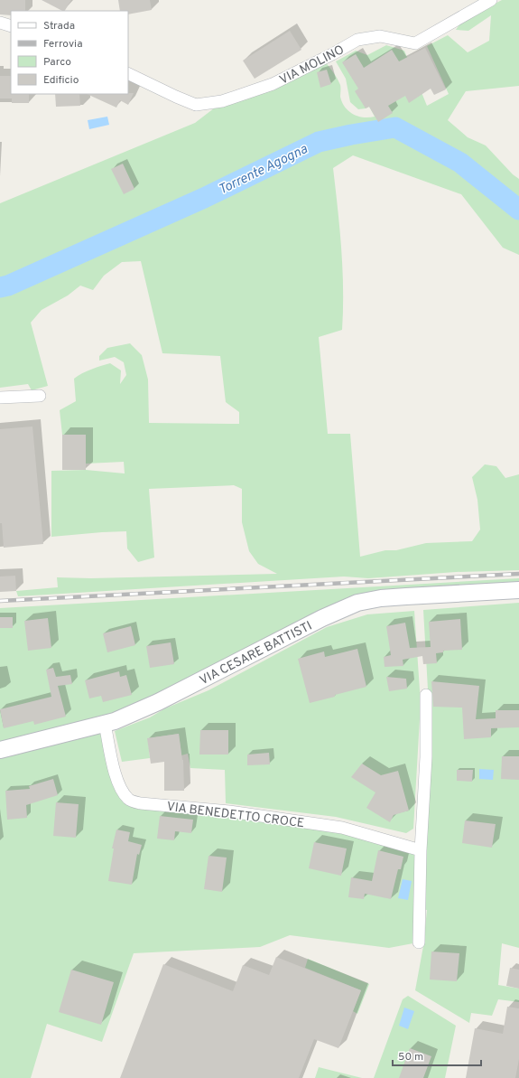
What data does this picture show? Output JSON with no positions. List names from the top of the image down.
{
  "streets": {
    "street": ["VIA MOLINO", "VIA CESARE BATTISTI", "VIA BENEDETTO CROCE"]
  },
  "crossings": [
    ["VIA CESARE BATTISTI", "VIA BENEDETTO CROCE"]
  ],
  "water": ["Torrente Agogna"],
  "legend": [
    "Strada",
    "Ferrovia",
    "Parco",
    "Edificio"
  ],
  "scale_bar": "50 m"
}
